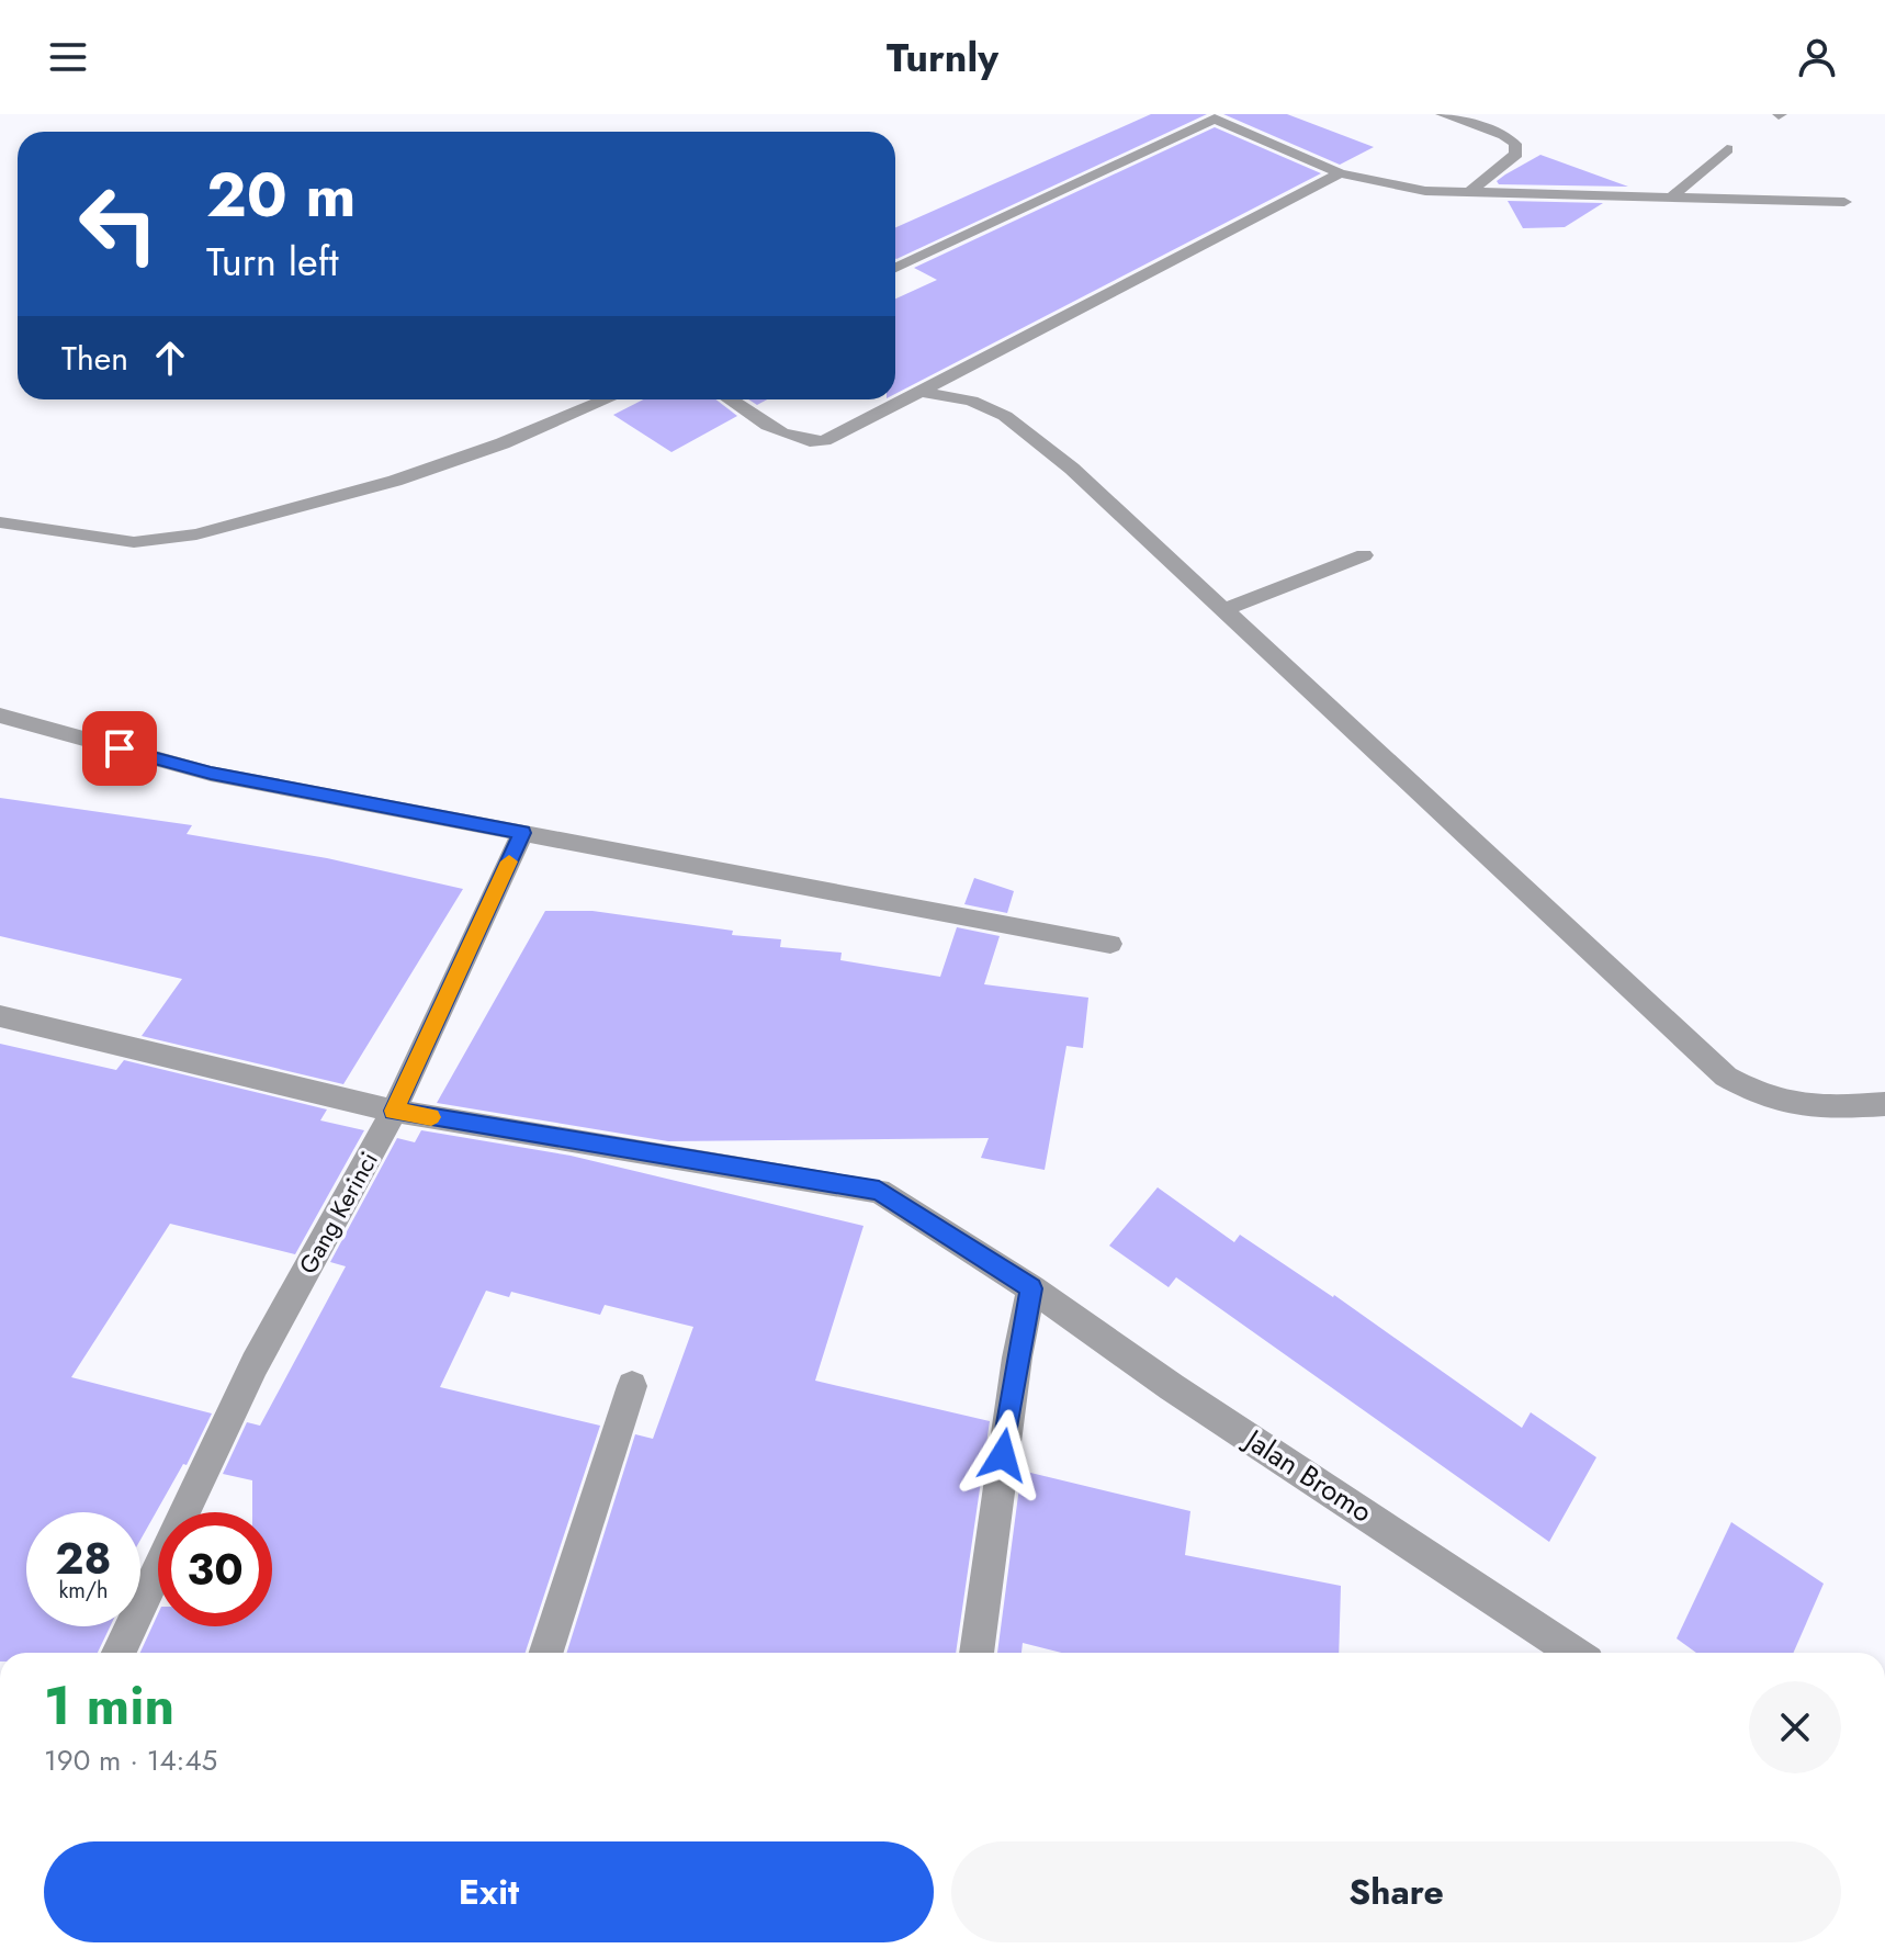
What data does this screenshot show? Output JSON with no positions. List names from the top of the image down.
{
  "streets": {
    "street": ["Gang Kerinci", "Jalan Bromo"]
  },
  "crossings": [
    ["Gang Kerinci", "Jalan Bromo"]
  ],
  "page": {
    "header": "Turnly",
    "turn": ["20 m", "Turn left"],
    "then": "Then",
    "speed": "28 km/h",
    "limit": "30",
    "heading": ["1 min", "190 m · 14:45"],
    "buttons": ["Exit", "Share"]
  }
}
